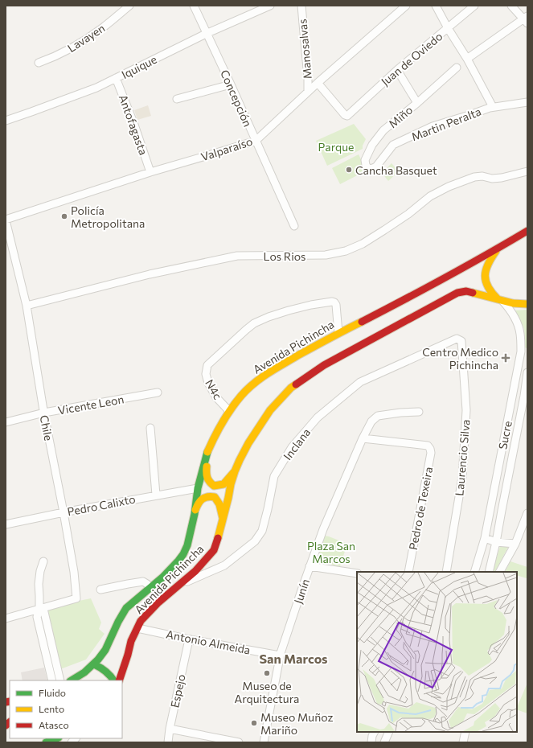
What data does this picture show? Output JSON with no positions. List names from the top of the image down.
{
  "streets": {
    "main road": ["Avenida Pichincha"],
    "street": [
      "Lavayen",
      "Manosalvas",
      "Juan de Oviedo",
      "Iquique",
      "Concepción",
      "Miño",
      "Martin Peralta",
      "Antofagasta",
      "Valparaíso",
      "Los Rios",
      "N4c",
      "Vicente Leon",
      "Chile",
      "Sucre",
      "Inclana",
      "Laurencio Silva",
      "Pedro Calixto",
      "Pedro de Texeira",
      "Junín",
      "Antonio Almeida",
      "Espejo"
    ]
  },
  "crossings": [
    ["Manosalvas", "Juan de Oviedo"],
    ["Manosalvas", "Valparaíso"],
    ["Iquique", "Concepción"],
    ["Iquique", "Antofagasta"],
    ["Concepción", "Valparaíso"],
    ["Miño", "Martin Peralta"],
    ["Antofagasta", "Valparaíso"],
    ["Valparaíso", "Chile"],
    ["Los Rios", "Chile"],
    ["Avenida Pichincha", "N4c"],
    ["Avenida Pichincha", "Sucre"],
    ["Avenida Pichincha", "Inclana"],
    ["Avenida Pichincha", "Pedro Calixto"],
    ["Avenida Pichincha", "Antonio Almeida"],
    ["Vicente Leon", "Chile"],
    ["Chile", "Pedro Calixto"],
    ["Inclana", "Laurencio Silva"],
    ["Pedro de Texeira", "Junín"],
    ["Junín", "Antonio Almeida"],
    ["Antonio Almeida", "Espejo"]
  ],
  "districts": ["San Marcos"],
  "parks": ["Parque", "Plaza San Marcos"],
  "places": {
    "other": [
      "Cancha Basquet",
      "Policía Metropolitana",
      "Museo de Arquitectura",
      "Museo Muñoz Mariño"
    ],
    "health": ["Centro Medico Pichincha"]
  },
  "legend": ["Fluido", "Lento", "Atasco"]
}
